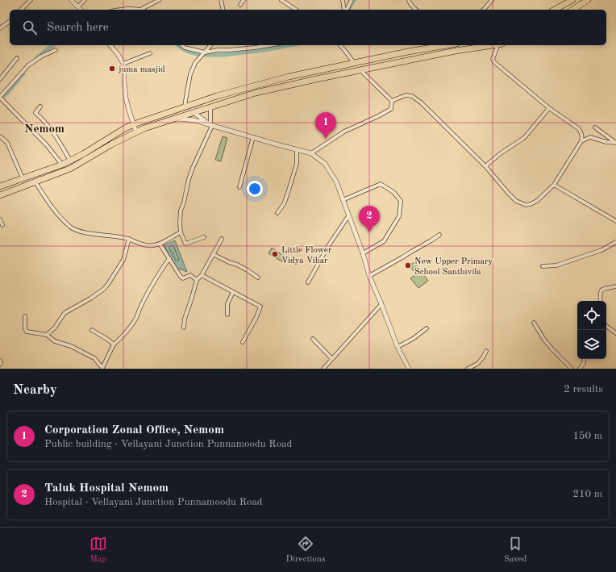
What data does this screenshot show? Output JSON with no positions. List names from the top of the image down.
{
  "districts": ["Nemom"],
  "places": ["juma masjid", "Little Flower Vidya Vihar", "New Upper Primary School Santhivila"],
  "page": {
    "search": "Search here",
    "pins": ["1", "2"],
    "heading": ["Nearby", "2 results"],
    "list": [
      {
        "mark": "1",
        "name": "Corporation Zonal Office, Nemom",
        "note": "Public building · Vellayani Junction Punnamoodu Road",
        "value": "150 m"
      },
      {
        "mark": "2",
        "name": "Taluk Hospital Nemom",
        "note": "Hospital · Vellayani Junction Punnamoodu Road",
        "value": "210 m"
      }
    ],
    "nav": ["Map", "Directions", "Saved"]
  }
}
